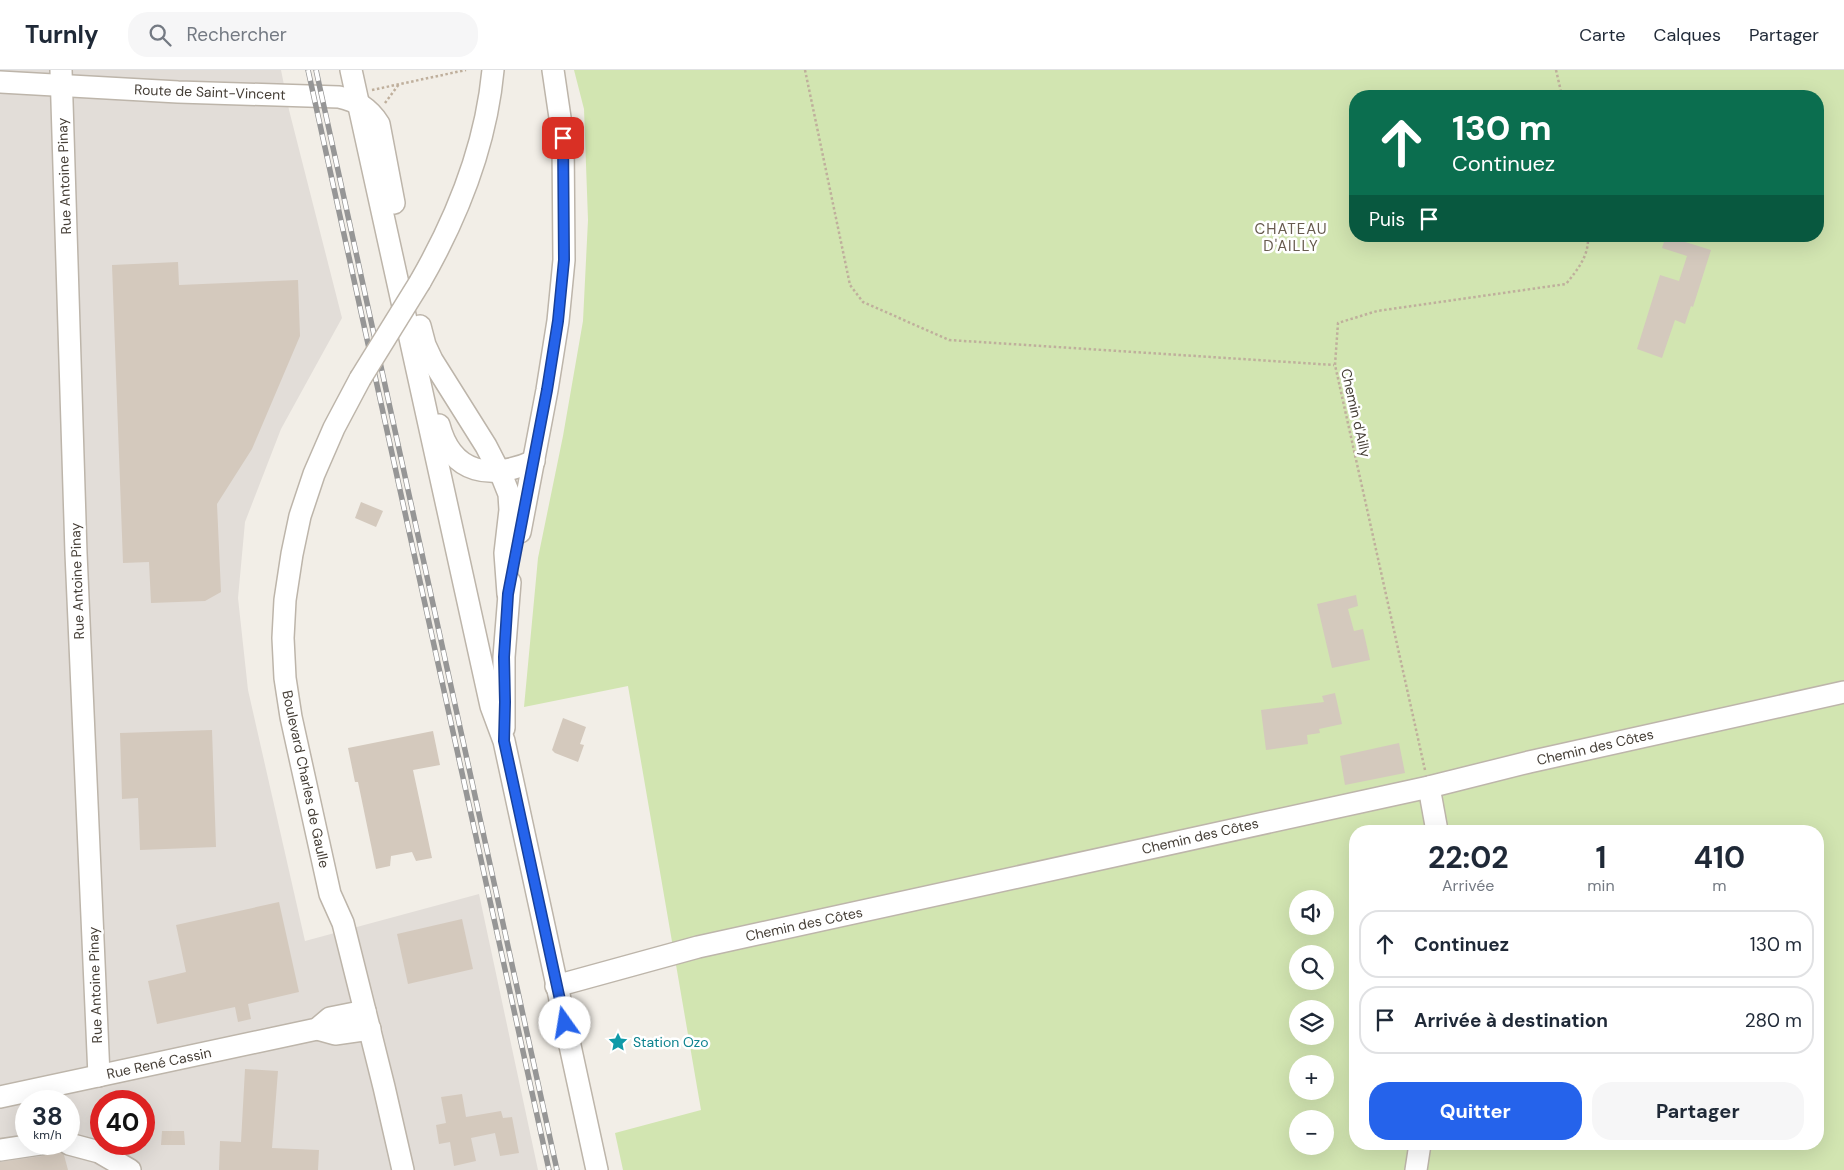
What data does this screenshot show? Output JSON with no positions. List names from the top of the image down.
{
  "streets": {
    "street": [
      "Route de Saint-Vincent",
      "Rue Antoine Pinay",
      "Chemin des Côtes",
      "Boulevard Charles de Gaulle",
      "Rue René Cassin"
    ],
    "path": ["Chemin d'Ailly"]
  },
  "crossings": [
    ["Route de Saint-Vincent", "Rue Antoine Pinay"],
    ["Rue Antoine Pinay", "Rue René Cassin"],
    ["Chemin d'Ailly", "Chemin des Côtes"],
    ["Boulevard Charles de Gaulle", "Rue René Cassin"]
  ],
  "districts": ["CHATEAU D'AILLY"],
  "places": {
    "place": ["Station Ozo"]
  },
  "page": {
    "header": "Turnly",
    "search": "Rechercher",
    "nav": ["Carte", "Calques", "Partager"],
    "turn": ["130 m", "Continuez"],
    "then": "Puis",
    "eta": [
      "22:02",
      "Arrivée",
      "1",
      "min",
      "410",
      "m"
    ],
    "map_buttons": ["+", "−"],
    "list": [
      {
        "name": "Continuez",
        "value": "130 m"
      },
      {
        "name": "Arrivée à destination",
        "value": "280 m"
      }
    ],
    "buttons": ["Quitter", "Partager"],
    "speed": "38 km/h",
    "limit": "40"
  }
}
